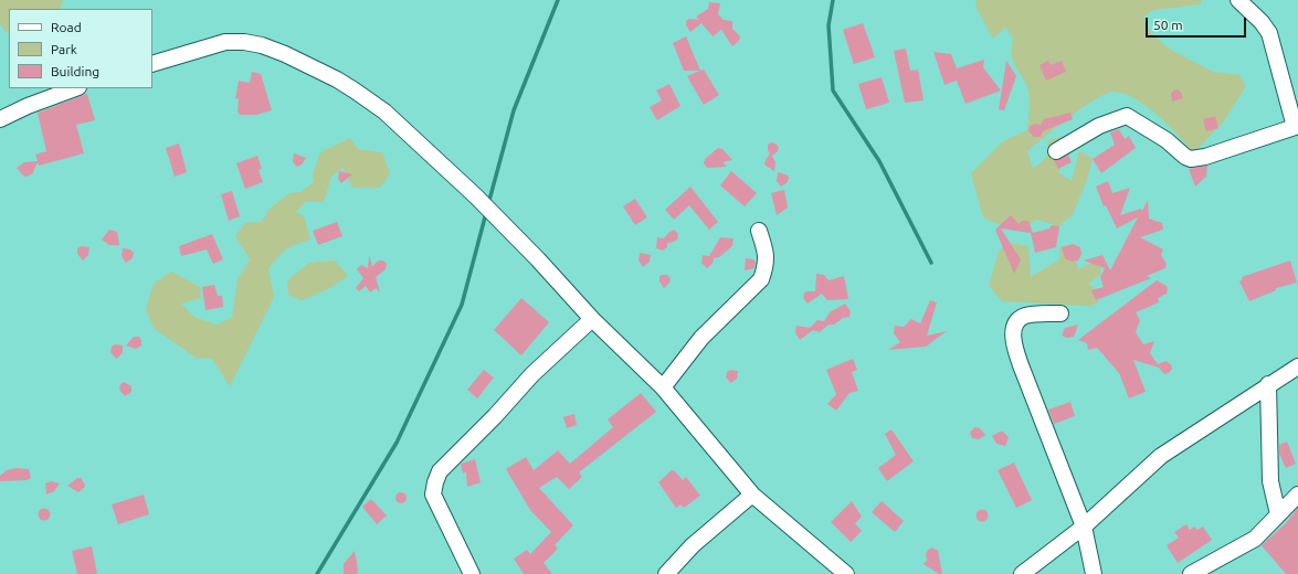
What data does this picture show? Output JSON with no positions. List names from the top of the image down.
{
  "legend": ["Road", "Park", "Building"],
  "scale_bar": "50 m"
}
